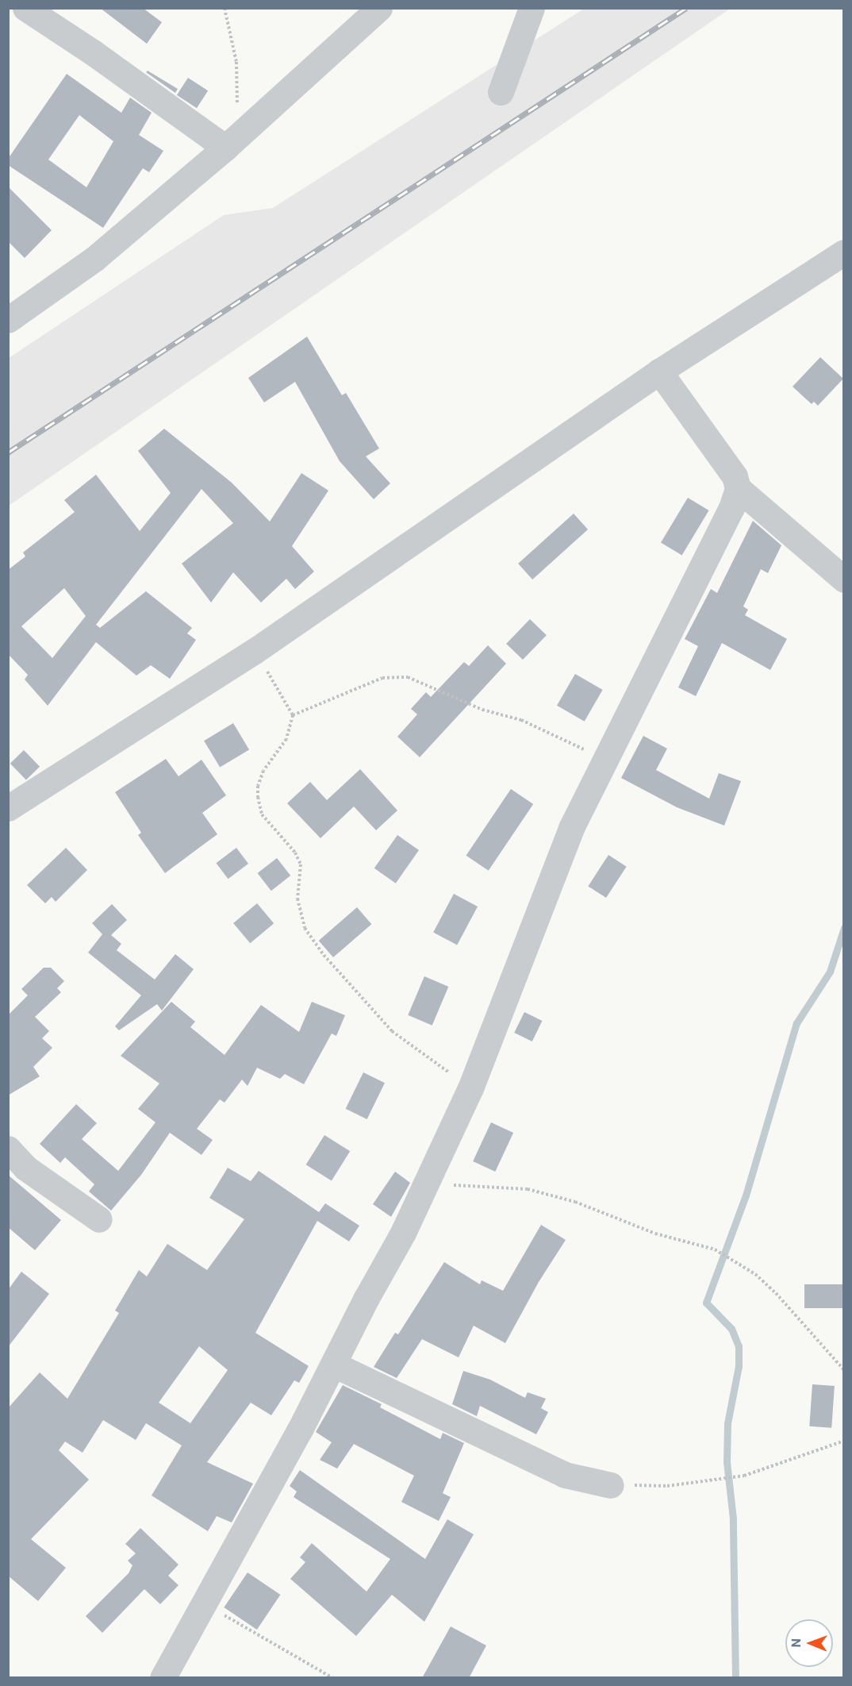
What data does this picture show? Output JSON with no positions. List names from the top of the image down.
{
  "north": "left"
}
